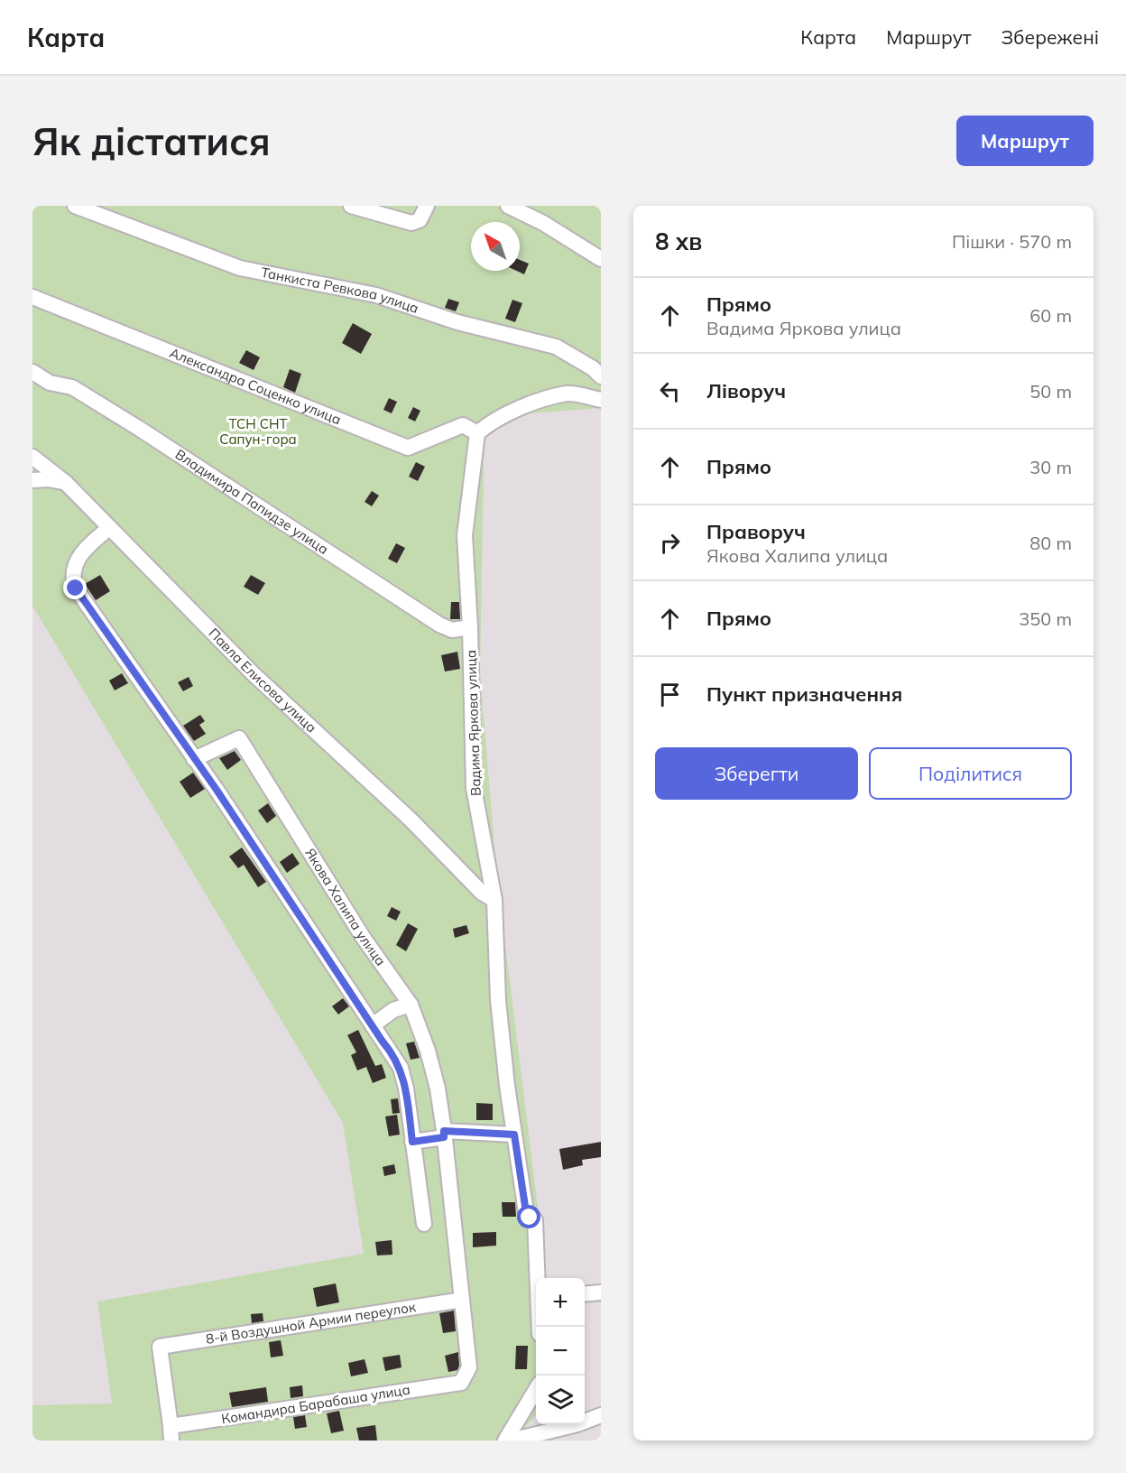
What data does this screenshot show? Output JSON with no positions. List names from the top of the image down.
{
  "streets": {
    "lane": [
      "Танкиста Ревкова улица",
      "Александра Соценко улица",
      "Владимира Папидзе улица",
      "Павла Елисова улица",
      "Вадима Яркова улица",
      "Якова Халипа улица",
      "8-й Воздушной Армии переулок",
      "Командира Барабаша улица"
    ]
  },
  "crossings": [
    ["Александра Соценко улица", "Вадима Яркова улица"],
    ["Владимира Папидзе улица", "Вадима Яркова улица"],
    ["Павла Елисова улица", "Вадима Яркова улица"],
    ["Якова Халипа улица", "8-й Воздушной Армии переулок"],
    ["Якова Халипа улица", "Командира Барабаша улица"],
    ["8-й Воздушной Армии переулок", "Командира Барабаша улица"]
  ],
  "parks": ["ТСН СНТ Сапун-гора"],
  "north": "top left",
  "page": {
    "header": "Карта",
    "nav": ["Карта", "Маршрут", "Збережені"],
    "buttons": [
      "Маршрут",
      ["Зберегти", "Поділитися"]
    ],
    "title": "Як дістатися",
    "heading": ["8 хв", "Пішки · 570 m"],
    "list": [
      ["Прямо", "Вадима Яркова улица", "60 m"],
      ["Ліворуч", "50 m"],
      ["Прямо", "30 m"],
      ["Праворуч", "Якова Халипа улица", "80 m"],
      ["Прямо", "350 m"],
      "Пункт призначення"
    ],
    "map_buttons": ["+", "−"]
  }
}
